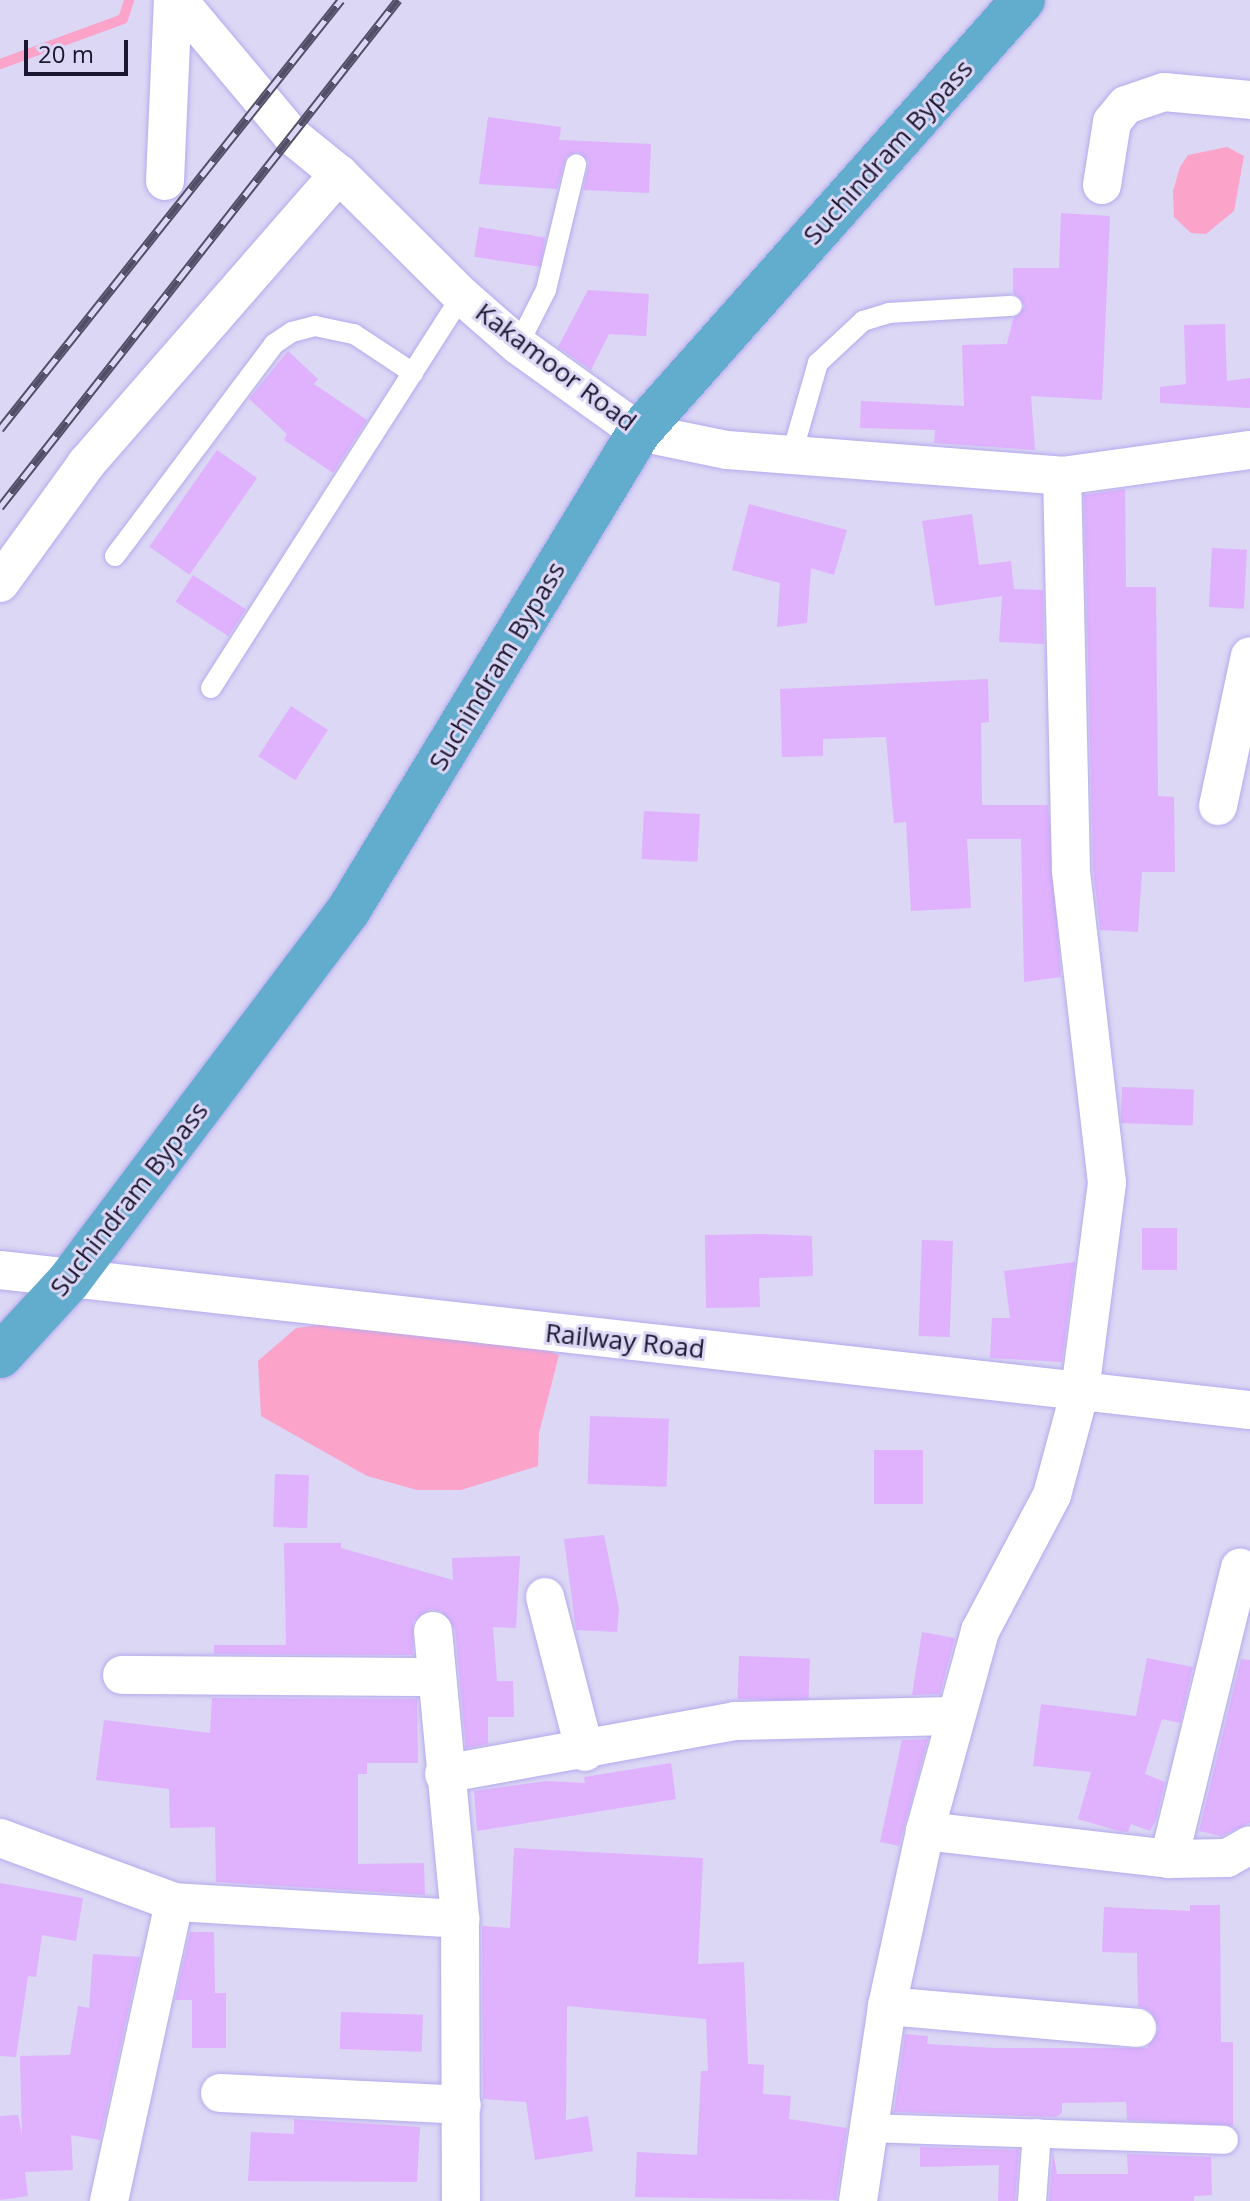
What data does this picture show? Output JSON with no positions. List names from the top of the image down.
{
  "streets": {
    "highway": ["Suchindram Bypass"],
    "street": ["Kakamoor Road", "Railway Road"]
  },
  "crossings": [
    ["Suchindram Bypass", "Kakamoor Road"],
    ["Suchindram Bypass", "Railway Road"]
  ],
  "scale_bar": "20 m"
}
